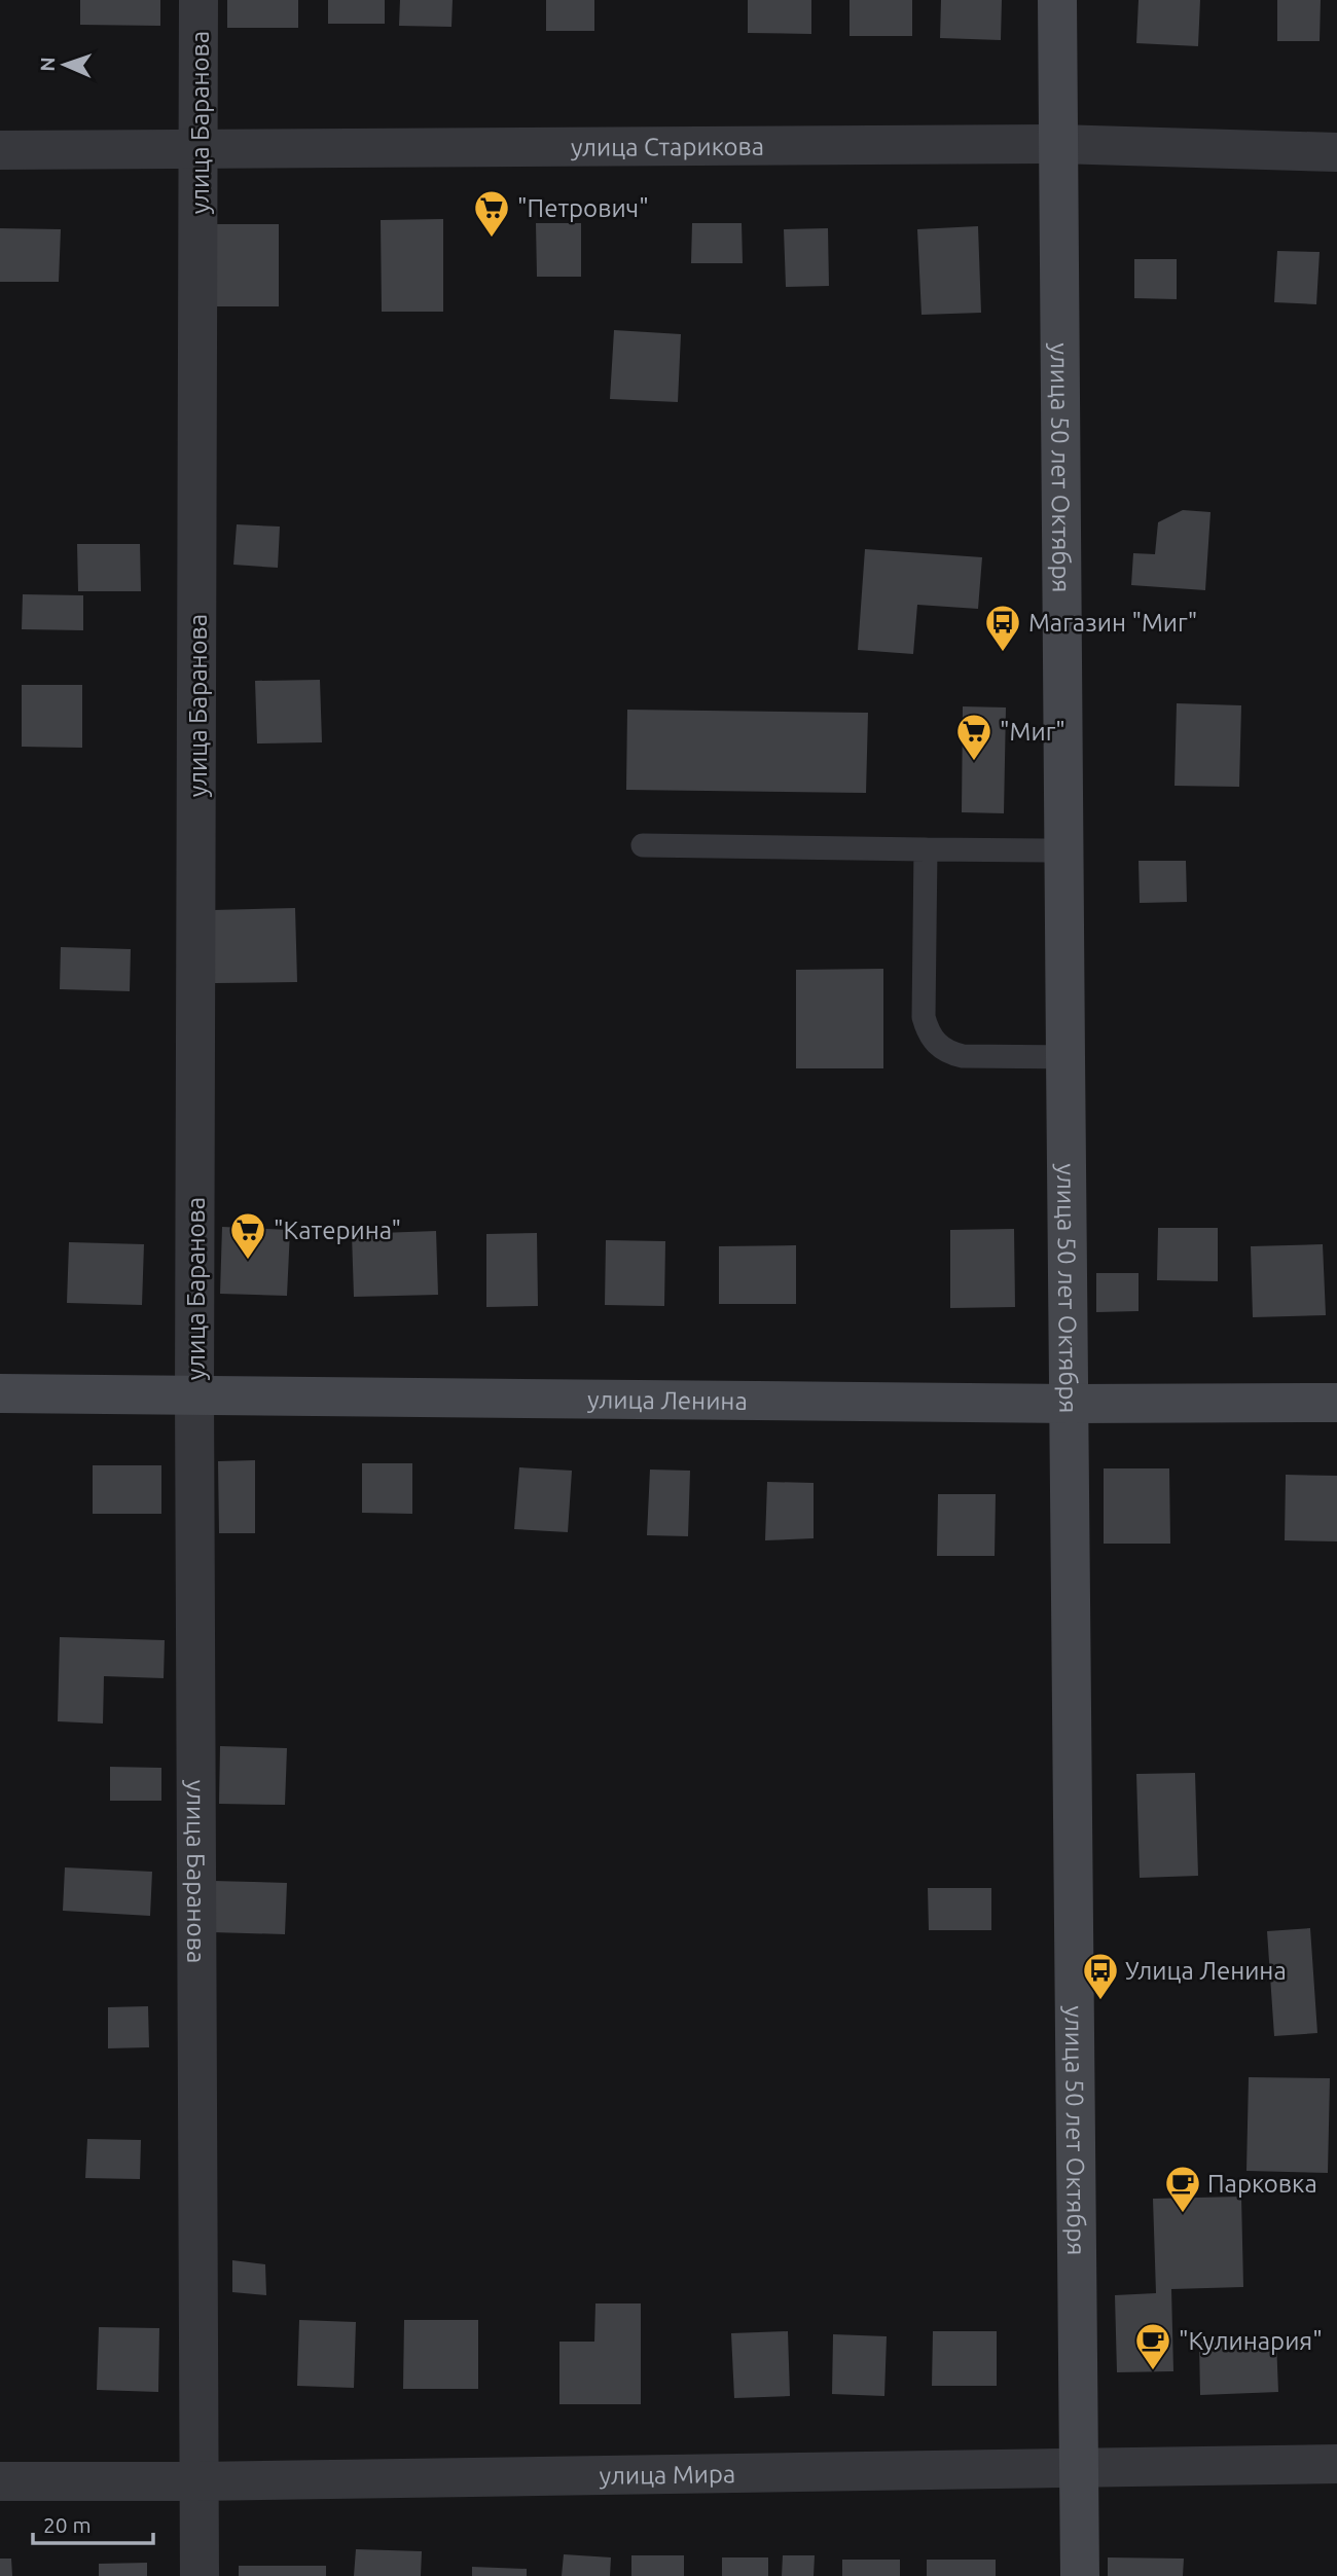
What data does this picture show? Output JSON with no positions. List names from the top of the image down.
{
  "streets": {
    "main road": ["улица 50 лет Октября", "улица Ленина"],
    "street": ["улица Баранова", "улица Старикова", "улица Мира"]
  },
  "crossings": [
    ["улица Баранова", "улица Старикова"],
    ["улица Баранова", "улица Ленина"],
    ["улица Баранова", "улица Мира"],
    ["улица Старикова", "улица 50 лет Октября"],
    ["улица 50 лет Октября", "улица Ленина"],
    ["улица 50 лет Октября", "улица Мира"]
  ],
  "places": {
    "supermarket": ["\"Петрович\"", "\"Миг\"", "\"Катерина\""],
    "bus stop": ["Магазин \"Миг\"", "Улица Ленина"],
    "cafe": ["Парковка", "\"Кулинария\""]
  },
  "scale_bar": "20 m",
  "north": "left"
}
